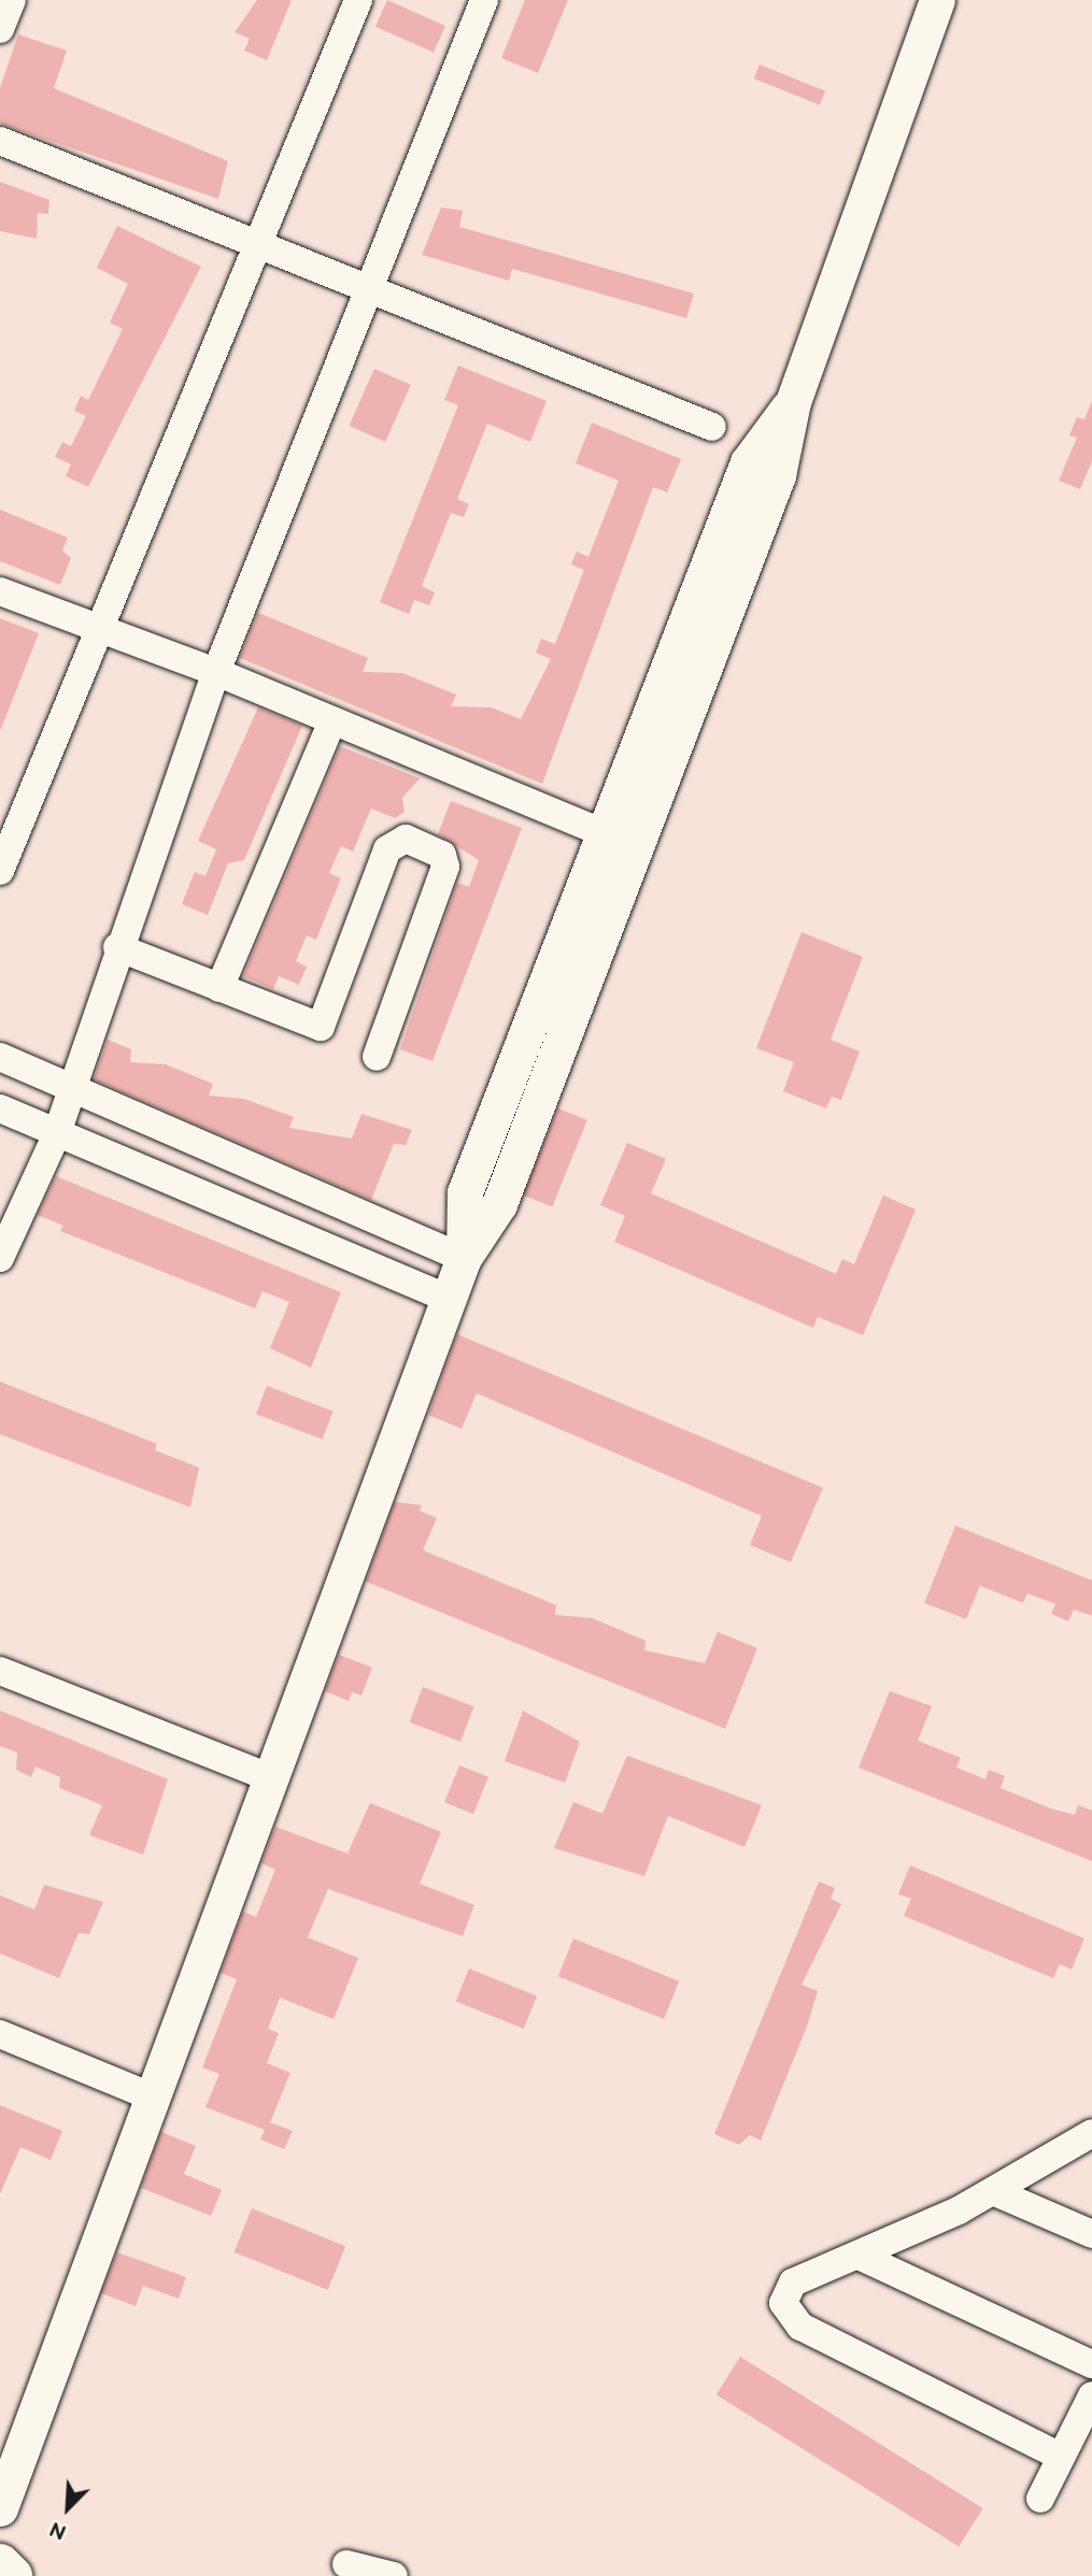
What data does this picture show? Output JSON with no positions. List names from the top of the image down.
{
  "north": "bottom left"
}
